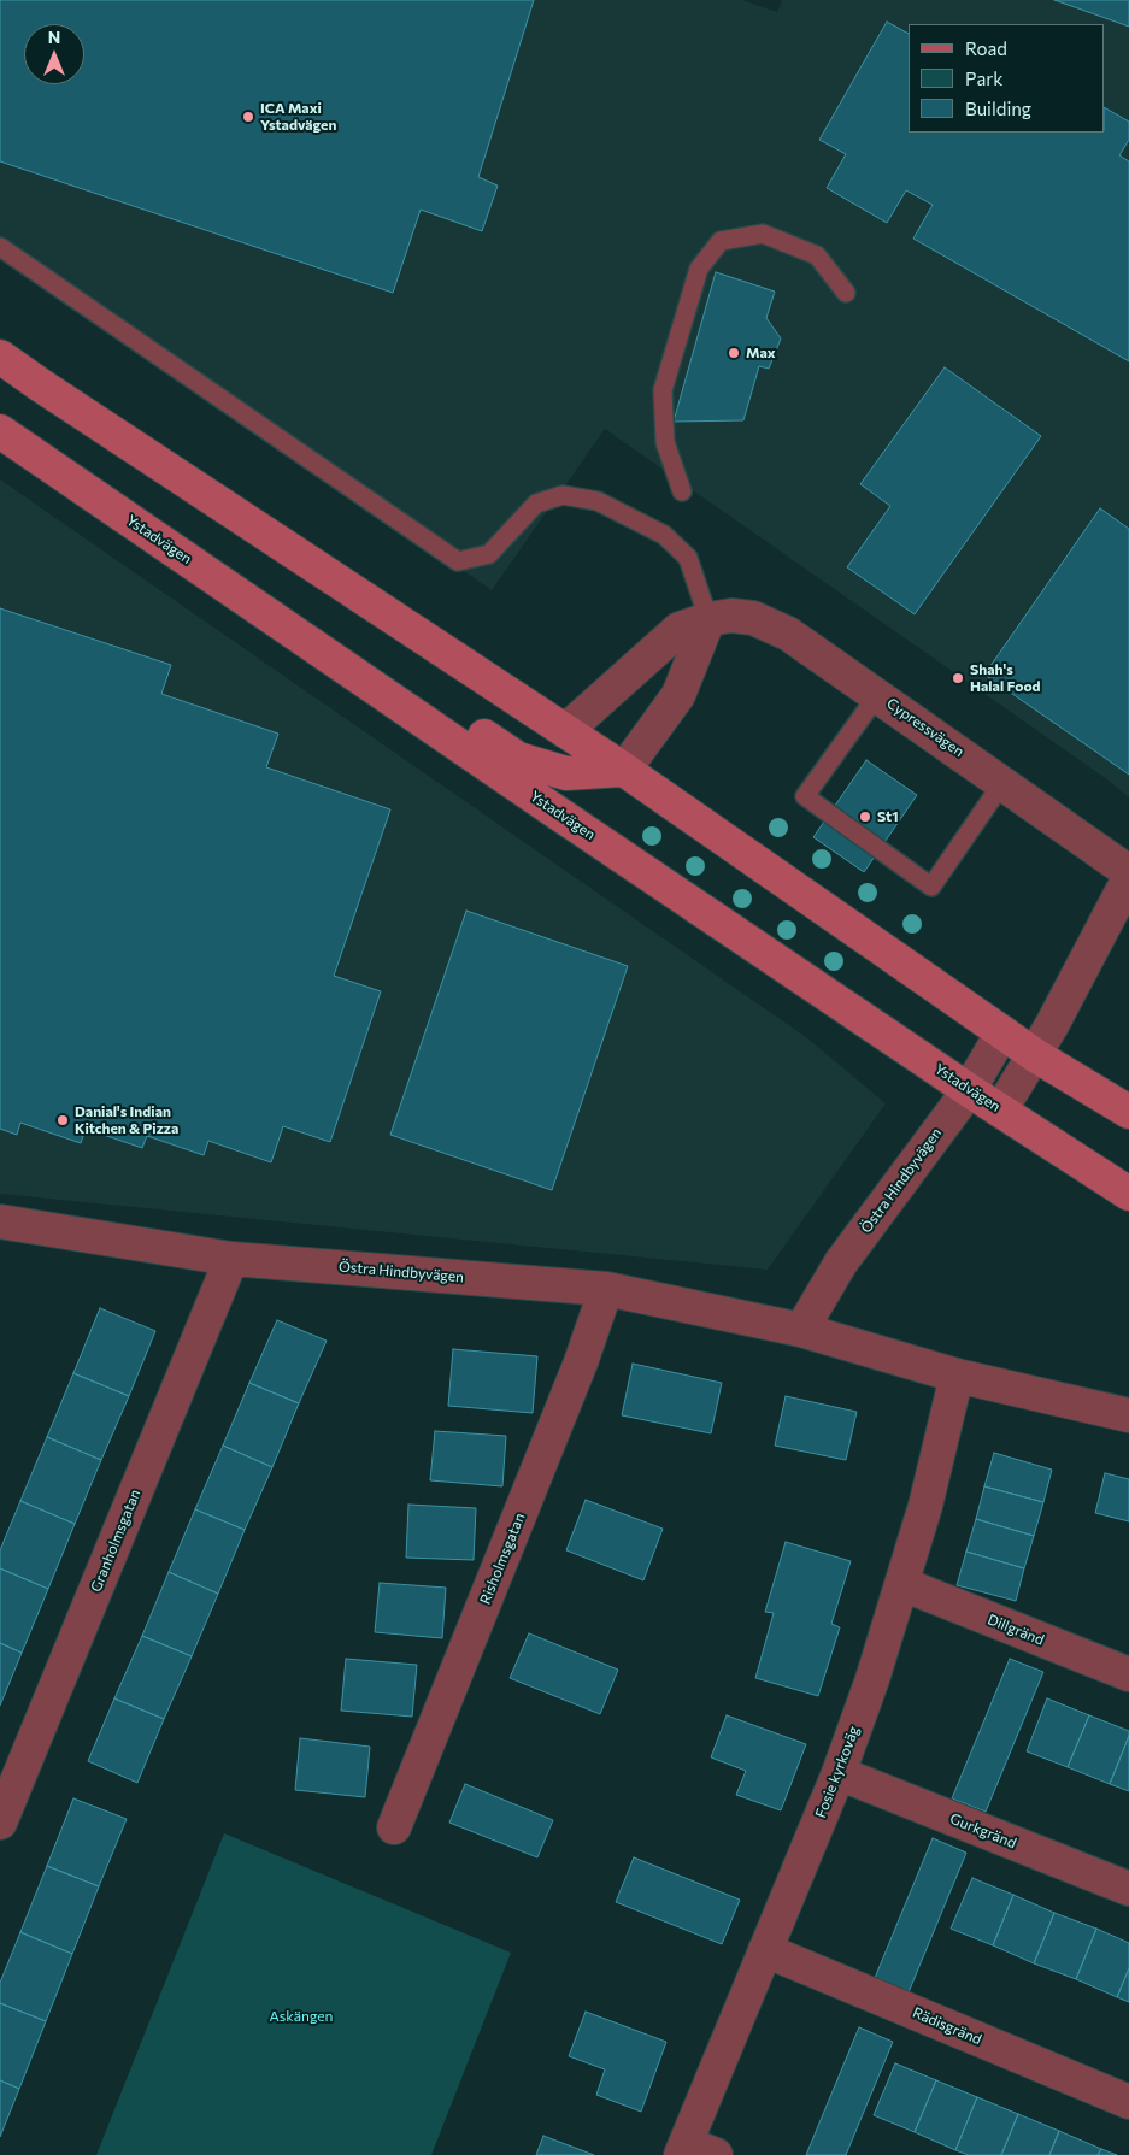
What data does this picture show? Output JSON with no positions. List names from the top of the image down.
{
  "streets": {
    "main road": ["Ystadvägen"],
    "street": [
      "Cypressvägen",
      "Östra Hindbyvägen",
      "Granholmsgatan",
      "Risholmsgatan",
      "Dillgränd",
      "Fosie kyrkoväg",
      "Gurkgränd",
      "Rädisgränd"
    ]
  },
  "crossings": [
    ["Ystadvägen", "Östra Hindbyvägen"],
    ["Östra Hindbyvägen", "Granholmsgatan"],
    ["Östra Hindbyvägen", "Risholmsgatan"],
    ["Östra Hindbyvägen", "Fosie kyrkoväg"],
    ["Dillgränd", "Fosie kyrkoväg"],
    ["Fosie kyrkoväg", "Gurkgränd"],
    ["Fosie kyrkoväg", "Rädisgränd"]
  ],
  "parks": ["Askängen"],
  "places": [
    "ICA Maxi Ystadvägen",
    "Max",
    "Shah's Halal Food",
    "St1",
    "Danial's Indian Kitchen & Pizza"
  ],
  "legend": ["Road", "Park", "Building"],
  "north": "top"
}
